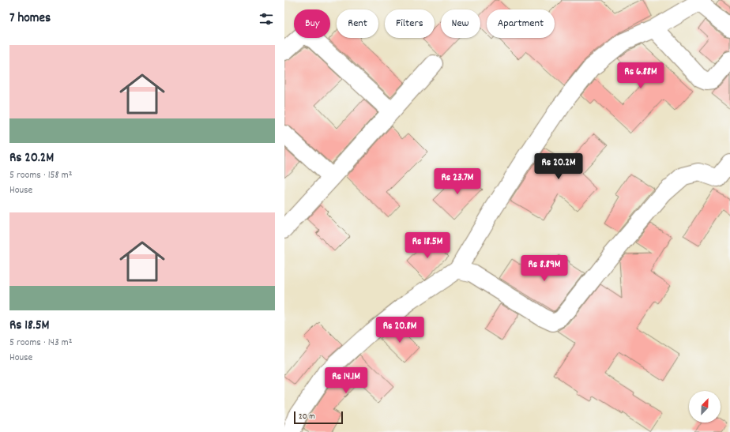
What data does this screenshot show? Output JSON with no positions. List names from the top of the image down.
{
  "scale_bar": "20 m",
  "north": "top right",
  "page": {
    "heading": "7 homes",
    "chip": [
      "Buy",
      "Rent",
      "Filters",
      "New",
      "Apartment"
    ],
    "list": [
      {
        "name": "Rs 20.2M",
        "note": "5 rooms · 158 m² · House"
      },
      {
        "name": "Rs 18.5M",
        "note": "5 rooms · 143 m² · House"
      }
    ],
    "price": [
      "Rs 6.88M",
      "Rs 20.2M",
      "Rs 23.7M",
      "Rs 18.5M",
      "Rs 8.89M",
      "Rs 20.8M",
      "Rs 14.1M"
    ],
    "scale": "20 m"
  }
}
